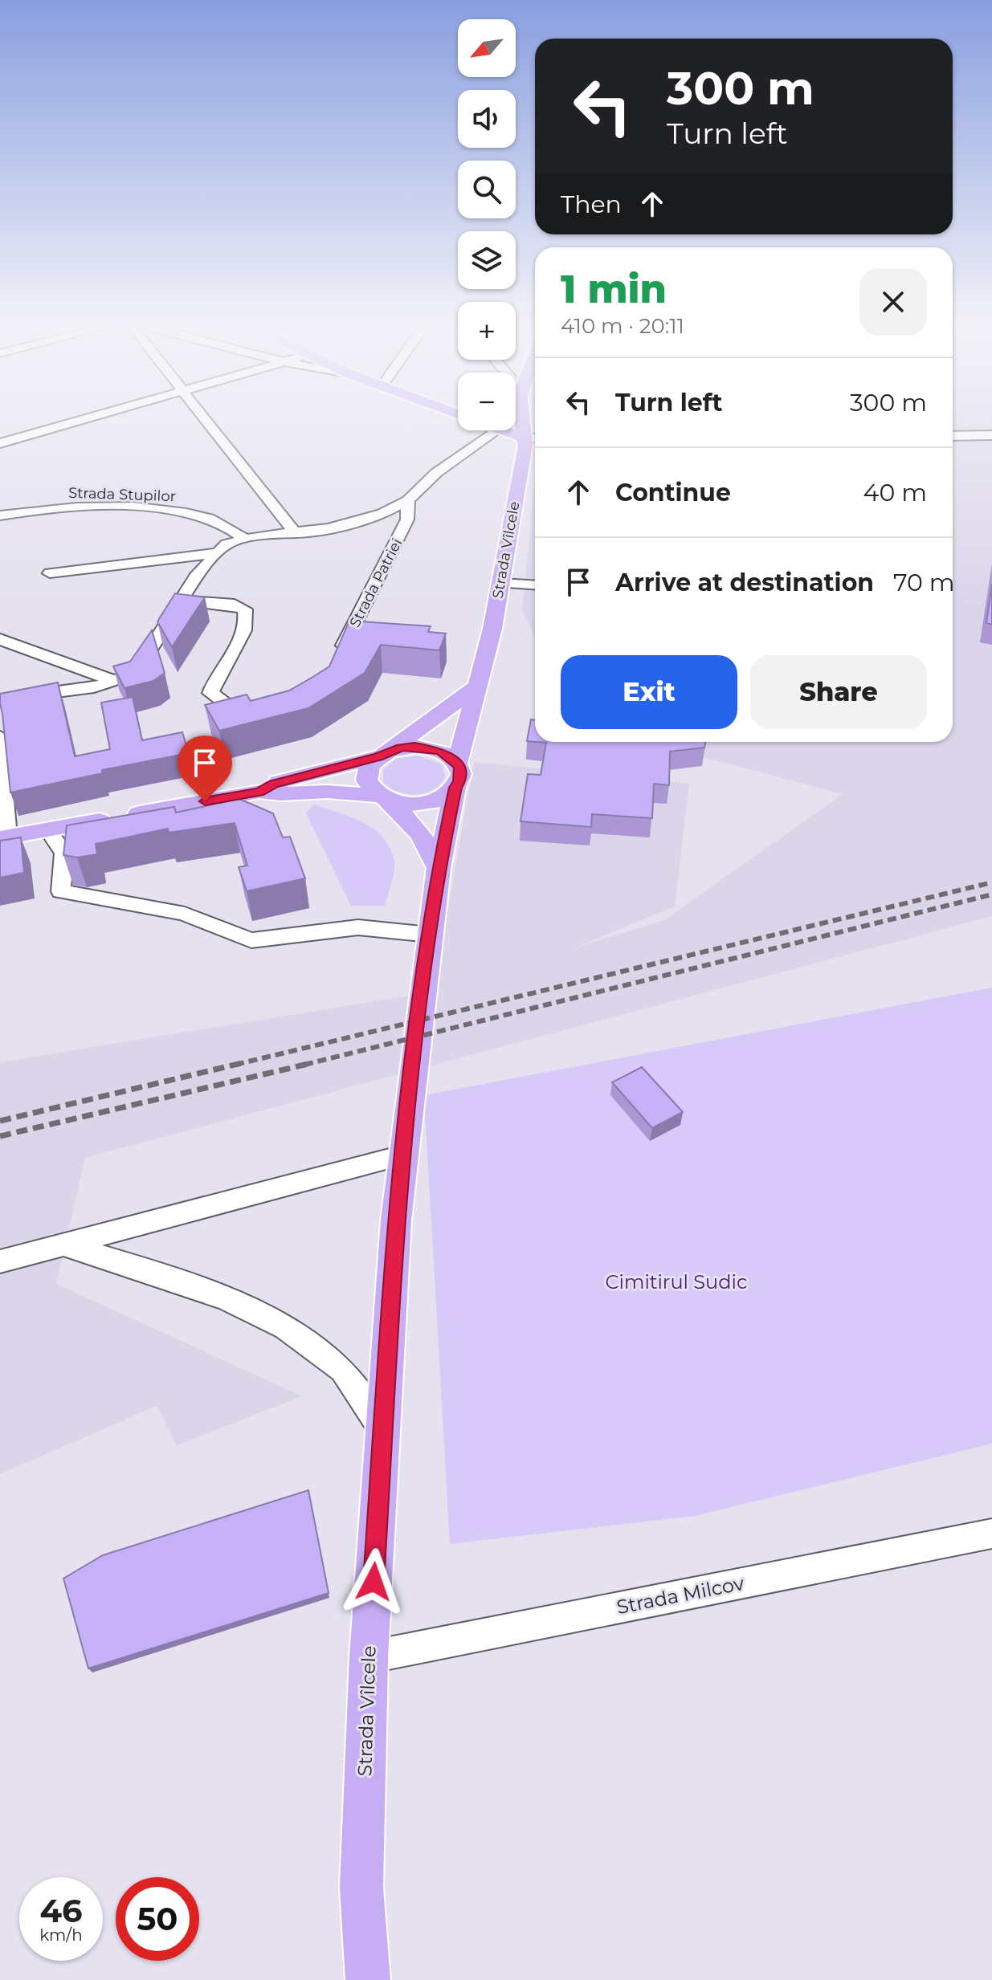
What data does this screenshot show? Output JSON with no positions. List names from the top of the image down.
{
  "streets": {
    "main road": ["Strada Vîlcele"],
    "street": ["Strada Stupilor", "Strada Patriei", "Strada Milcov"]
  },
  "crossings": [
    ["Strada Vîlcele", "Strada Milcov"]
  ],
  "parks": ["Cimitirul Sudic"],
  "north": "bottom left",
  "page": {
    "map_buttons": ["+", "−"],
    "turn": ["300 m", "Turn left"],
    "then": "Then",
    "heading": ["1 min", "410 m · 20:11"],
    "list": [
      {
        "name": "Turn left",
        "value": "300 m"
      },
      {
        "name": "Continue",
        "value": "40 m"
      },
      {
        "name": "Arrive at destination",
        "value": "70 m"
      }
    ],
    "buttons": ["Exit", "Share"],
    "speed": "46 km/h",
    "limit": "50"
  }
}
